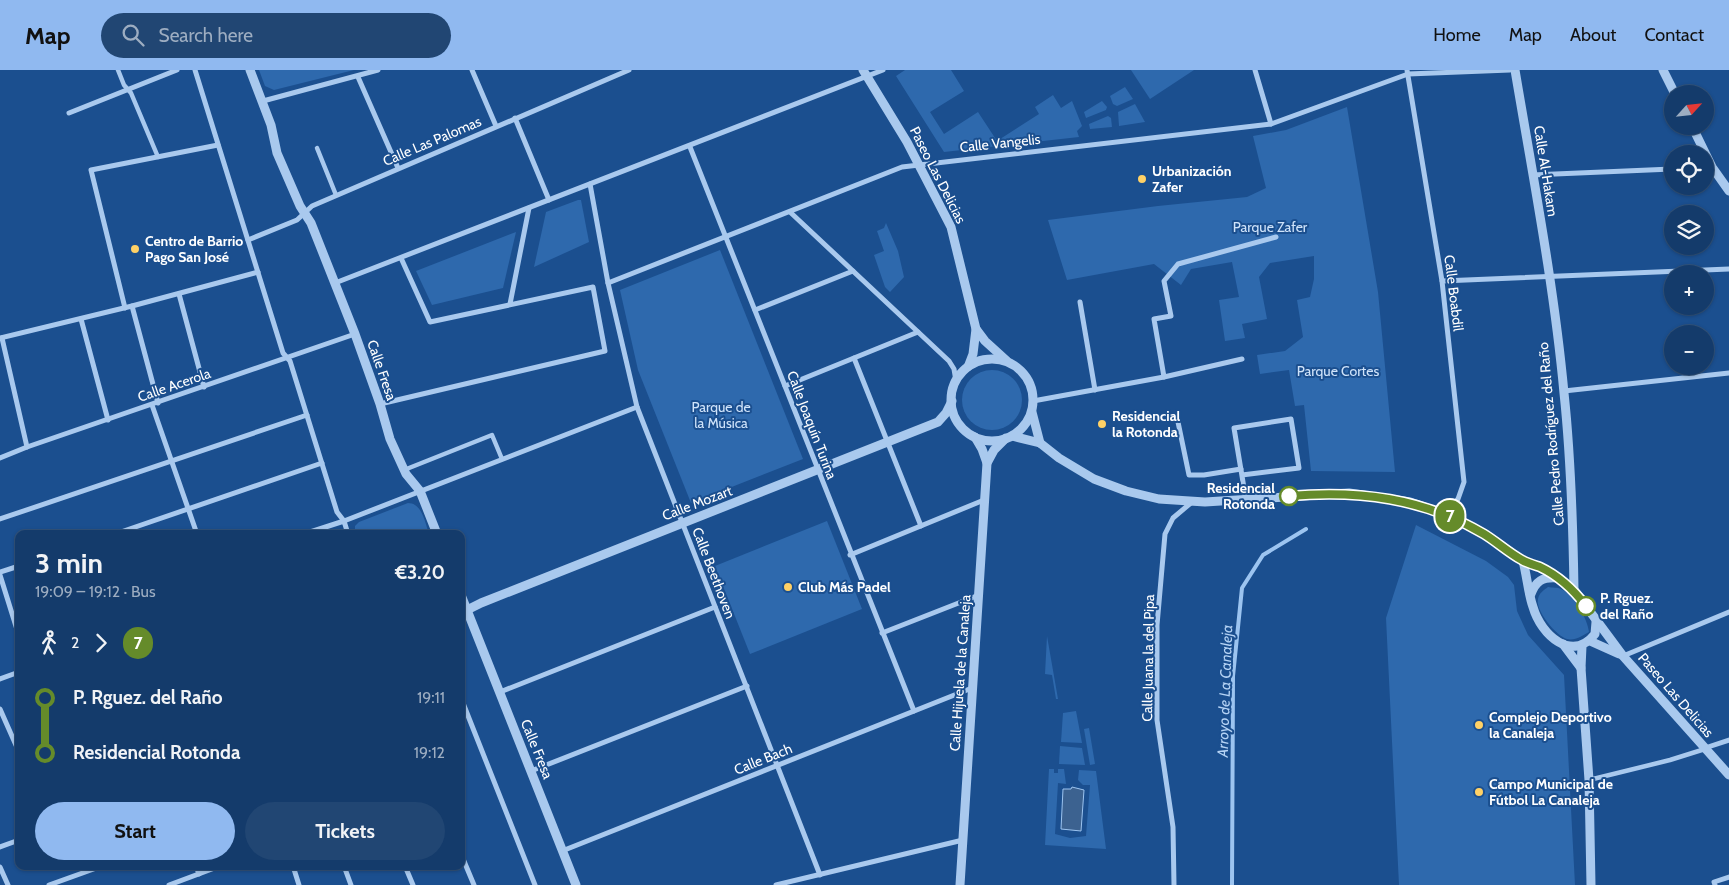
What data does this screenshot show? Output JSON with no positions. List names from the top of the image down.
{
  "streets": {
    "street": [
      "Calle Las Palomas",
      "Calle Vangelis",
      "Calle Al-Hakam",
      "Paseo Las Delicias",
      "Calle Boabdil",
      "Calle Fresa",
      "Calle Acerola",
      "Calle Joaquín Turina",
      "Calle Pedro Rodríguez del Raño",
      "Calle Mozart",
      "Calle Beethoven",
      "Calle Juana la del Pipa",
      "Calle Hijuela de la Canaleja",
      "Calle Bach"
    ]
  },
  "crossings": [
    ["Calle Las Palomas", "Calle Fresa"],
    ["Calle Vangelis", "Paseo Las Delicias"],
    ["Calle Vangelis", "Calle Boabdil"],
    ["Calle Vangelis", "Calle Joaquín Turina"],
    ["Calle Vangelis", "Calle Beethoven"],
    ["Calle Al-Hakam", "Calle Pedro Rodríguez del Raño"],
    ["Paseo Las Delicias", "Calle Pedro Rodríguez del Raño"],
    ["Paseo Las Delicias", "Calle Hijuela de la Canaleja"],
    ["Calle Fresa", "Calle Acerola"],
    ["Calle Fresa", "Calle Bach"],
    ["Calle Joaquín Turina", "Calle Mozart"],
    ["Calle Joaquín Turina", "Calle Bach"],
    ["Calle Mozart", "Calle Beethoven"],
    ["Calle Beethoven", "Calle Bach"],
    ["Calle Hijuela de la Canaleja", "Calle Bach"]
  ],
  "water": ["Arroyo de La Canaleja"],
  "parks": ["Parque Zafer", "Parque Cortes", "Parque de la Música"],
  "places": [
    "Urbanización Zafer",
    "Centro de Barrio Pago San José",
    "Residencial la Rotonda",
    "Residencial Rotonda",
    "Club Más Padel",
    "P. Rguez. del Raño",
    "Complejo Deportivo la Canaleja",
    "Campo Municipal de Fútbol La Canaleja"
  ],
  "lines": ["bus line 7"],
  "north": "top right",
  "page": {
    "header": "Map",
    "search": "Search here",
    "nav": [
      "Home",
      "Map",
      "About",
      "Contact"
    ],
    "on_map": "7",
    "map_buttons": ["+", "−"],
    "heading": ["3 min", "19:09 – 19:12 · Bus", "€3.20"],
    "legs": ["2", "7"],
    "list": [
      {
        "name": "P. Rguez. del Raño",
        "value": "19:11"
      },
      {
        "name": "Residencial Rotonda",
        "value": "19:12"
      }
    ],
    "buttons": ["Start", "Tickets"]
  }
}
